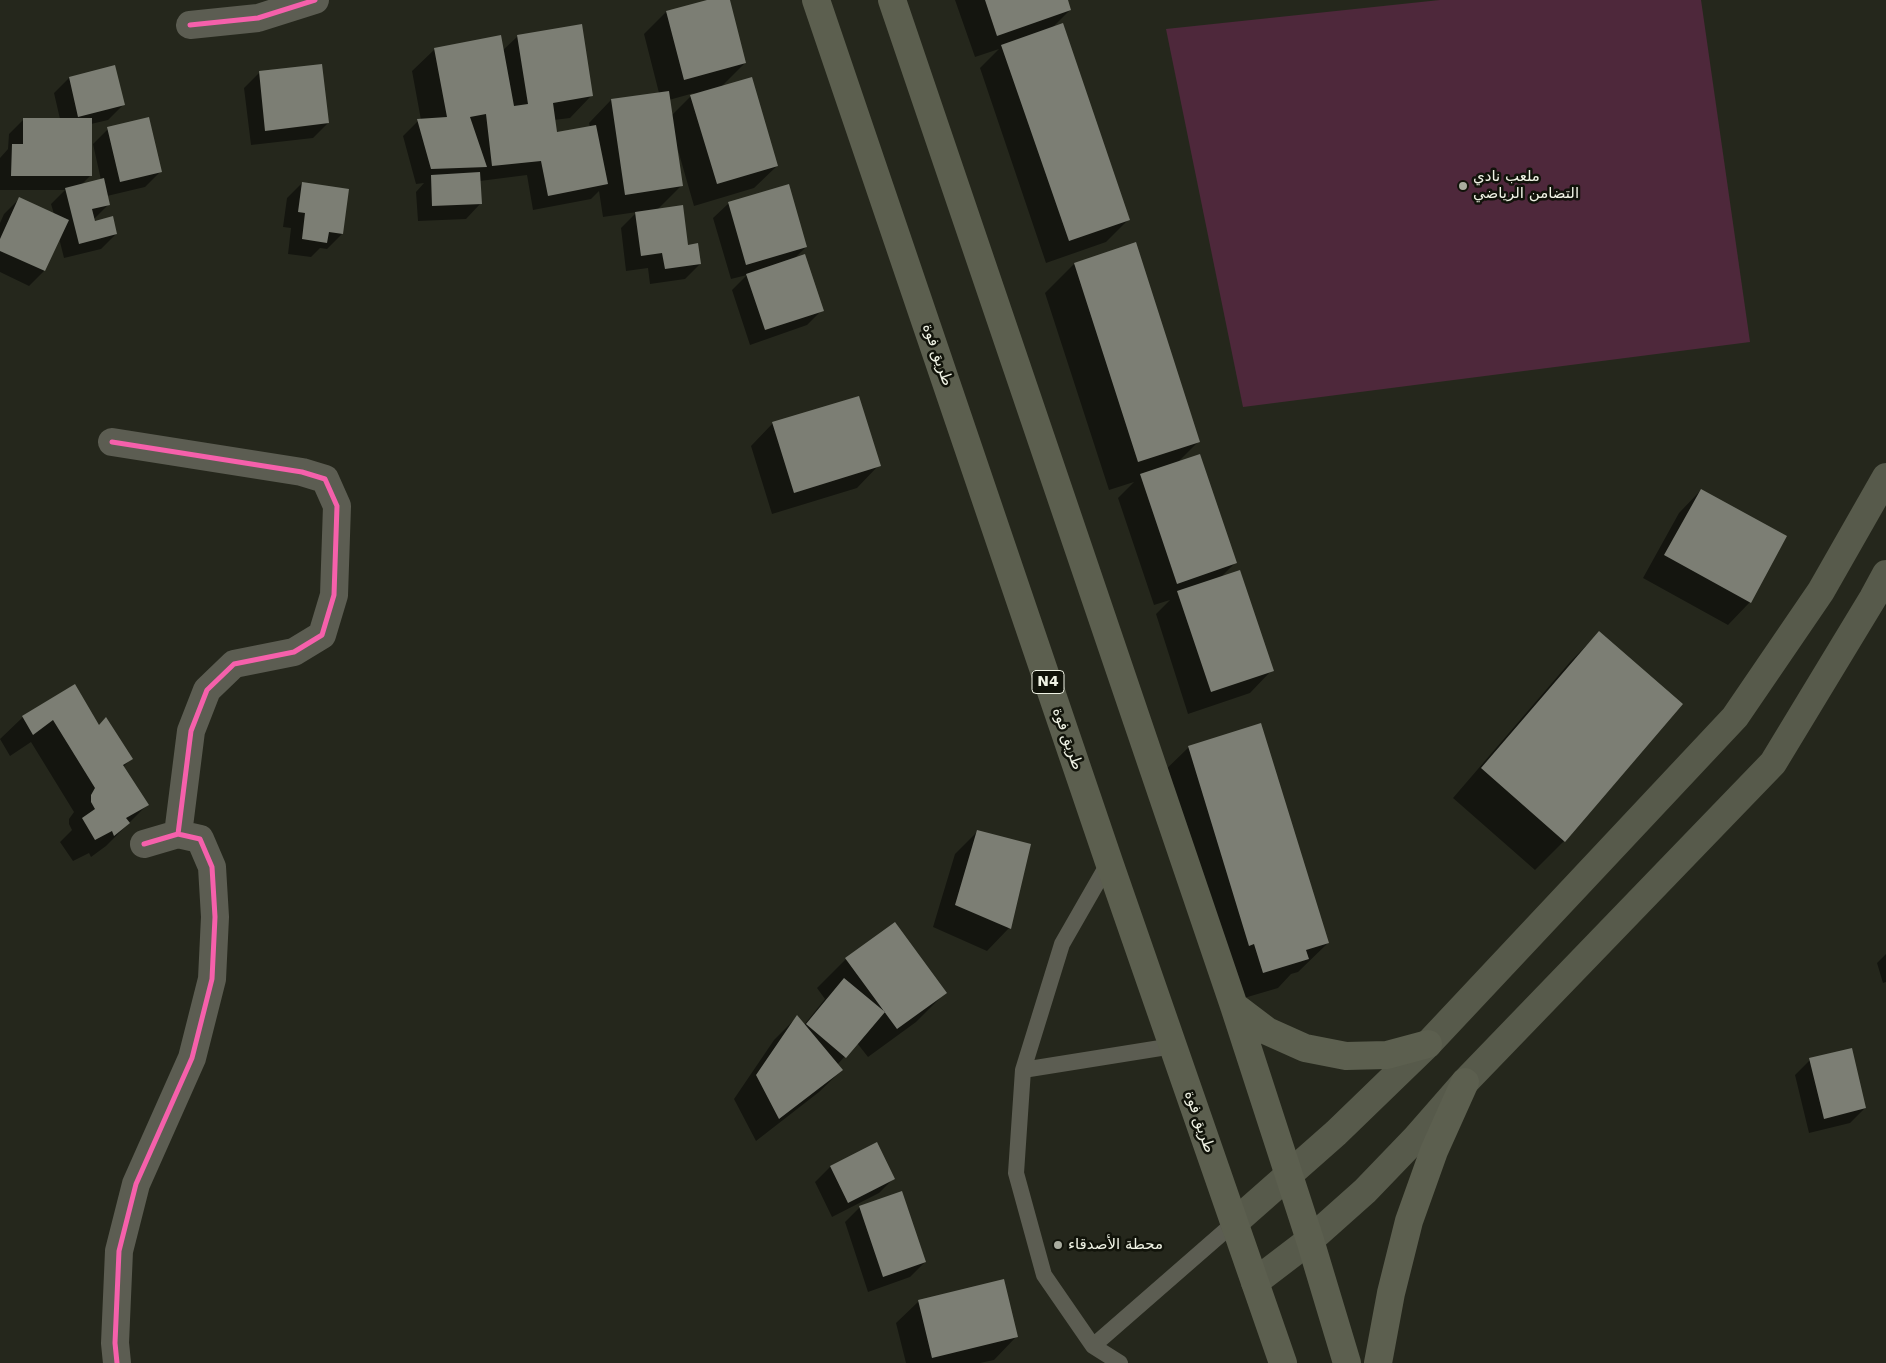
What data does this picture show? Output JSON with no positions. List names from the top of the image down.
{
  "streets": {
    "highway": ["طريق فوة", "N4"]
  },
  "places": ["ملعب نادي التضامن الرياضي", "محطة الأصدقاء"]
}
